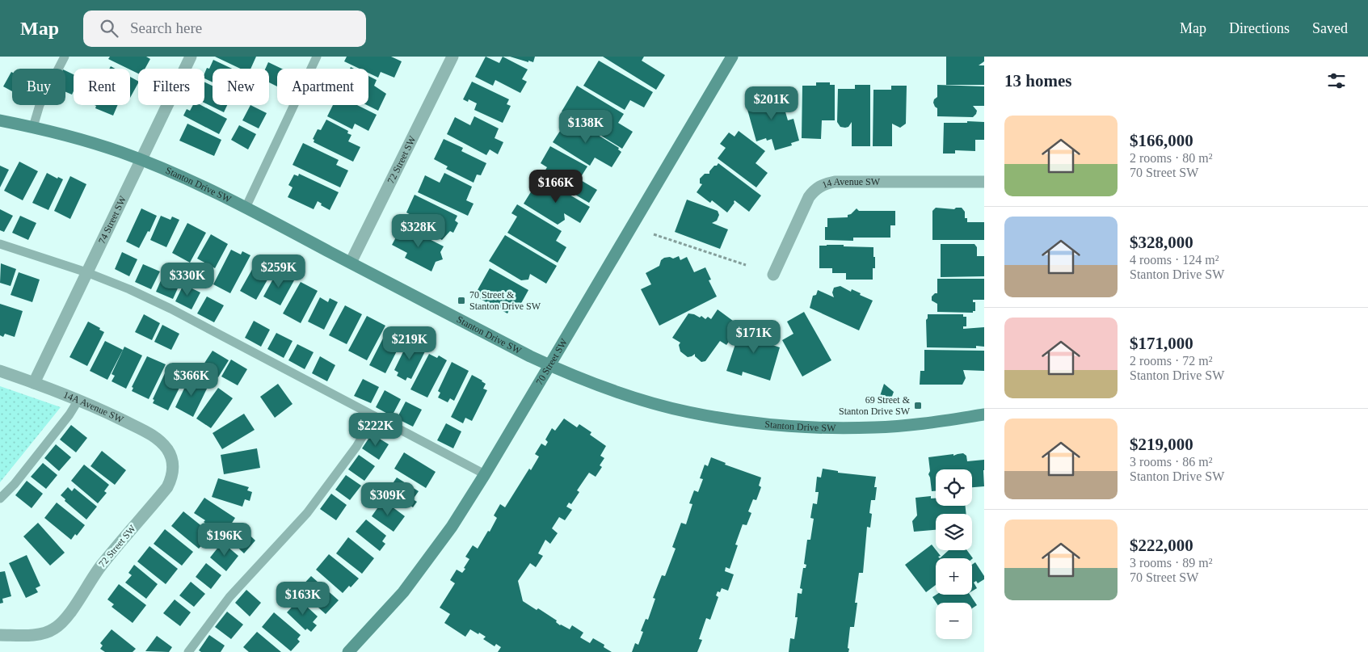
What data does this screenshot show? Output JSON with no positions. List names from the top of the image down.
{
  "streets": {
    "street": [
      "72 Street SW",
      "14 Avenue SW",
      "Stanton Drive SW",
      "74 Street SW",
      "70 Street SW",
      "14A Avenue SW"
    ]
  },
  "crossings": [
    ["72 Street SW", "Stanton Drive SW"],
    ["72 Street SW", "14A Avenue SW"],
    ["Stanton Drive SW", "74 Street SW"],
    ["Stanton Drive SW", "70 Street SW"],
    ["74 Street SW", "14A Avenue SW"]
  ],
  "places": {
    "transit": ["70 Street & Stanton Drive SW", "69 Street & Stanton Drive SW"]
  },
  "page": {
    "header": "Map",
    "search": "Search here",
    "nav": ["Map", "Directions", "Saved"],
    "heading": "13 homes",
    "chip": [
      "Buy",
      "Rent",
      "Filters",
      "New",
      "Apartment"
    ],
    "price": [
      "$201K",
      "$138K",
      "$166K",
      "$328K",
      "$259K",
      "$330K",
      "$171K",
      "$219K",
      "$366K",
      "$222K",
      "$309K",
      "$196K",
      "$163K"
    ],
    "list": [
      {
        "name": "$166,000",
        "note": "2 rooms · 80 m² · 70 Street SW"
      },
      {
        "name": "$328,000",
        "note": "4 rooms · 124 m² · Stanton Drive SW"
      },
      {
        "name": "$171,000",
        "note": "2 rooms · 72 m² · Stanton Drive SW"
      },
      {
        "name": "$219,000",
        "note": "3 rooms · 86 m² · Stanton Drive SW"
      },
      {
        "name": "$222,000",
        "note": "3 rooms · 89 m² · 70 Street SW"
      }
    ],
    "map_buttons": ["+", "−"]
  }
}
